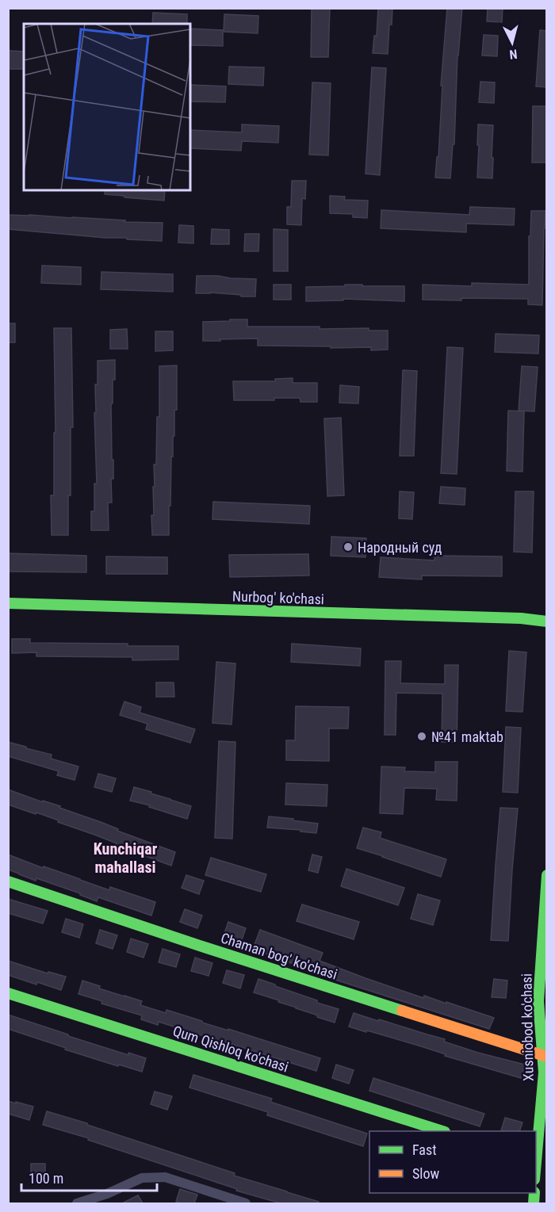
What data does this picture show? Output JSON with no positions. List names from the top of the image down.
{
  "streets": {
    "street": [
      "Nurbog' ko'chasi",
      "Chaman bog' ko'chasi",
      "Xusniobod ko'chasi",
      "Qum Qishloq ko'chasi"
    ]
  },
  "crossings": [
    ["Chaman bog' ko'chasi", "Xusniobod ko'chasi"]
  ],
  "districts": ["Kunchiqar mahallasi"],
  "places": ["Народный суд", "№41 maktab"],
  "legend": ["Fast", "Slow"],
  "scale_bar": "100 m",
  "north": "bottom"
}
